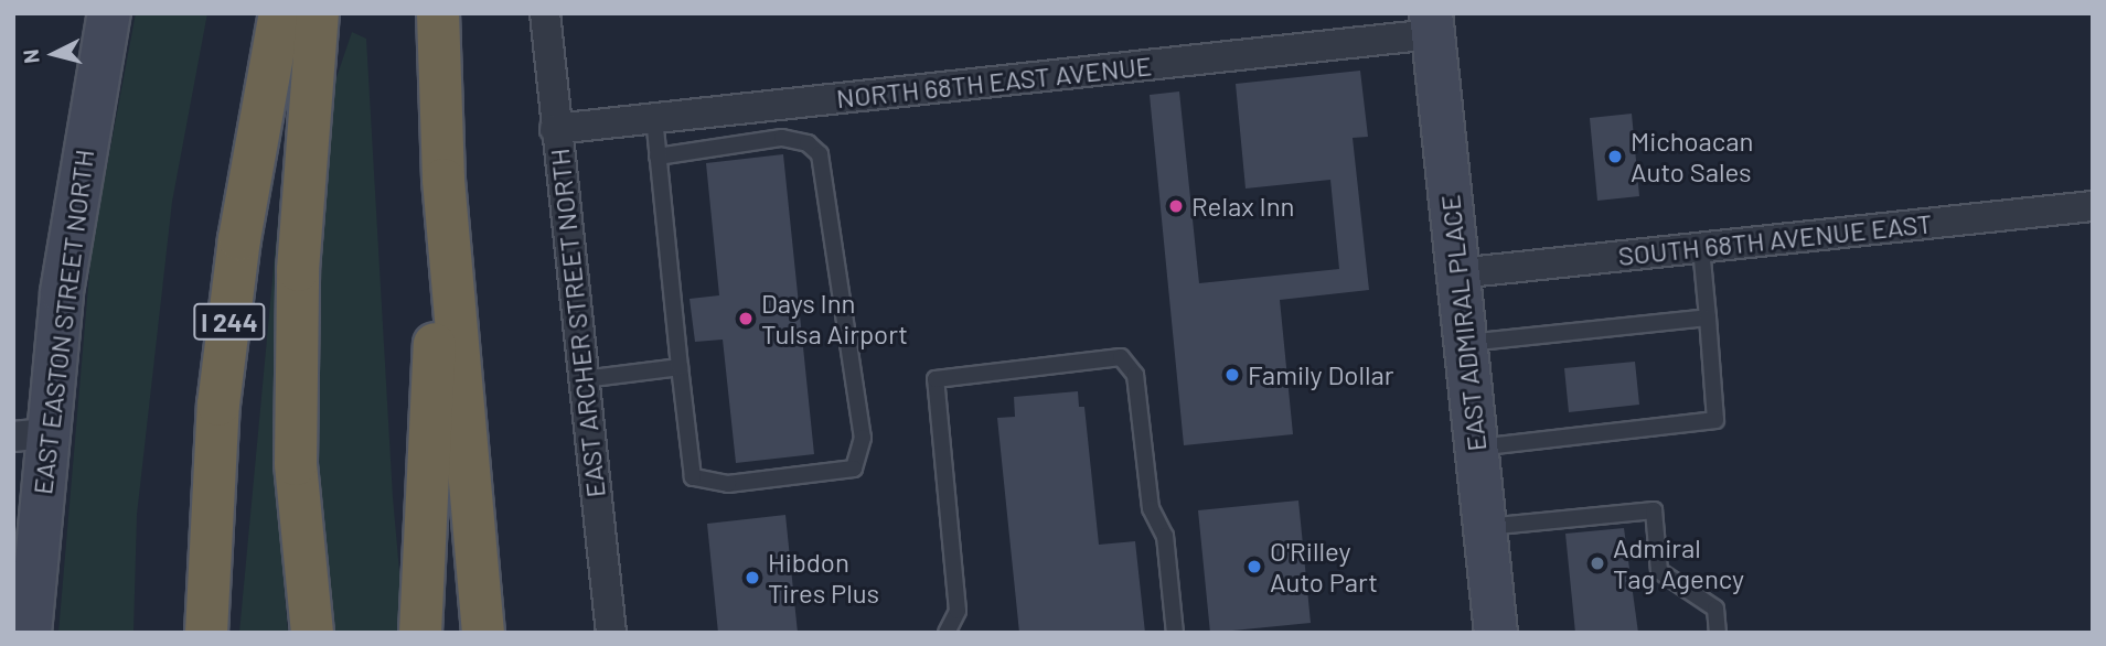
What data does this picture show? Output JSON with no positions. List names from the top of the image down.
{
  "streets": {
    "highway": ["I 244"],
    "street": [
      "NORTH 68TH EAST AVENUE",
      "SOUTH 68TH AVENUE EAST",
      "EAST EASTON STREET NORTH",
      "EAST ARCHER STREET NORTH",
      "EAST ADMIRAL PLACE"
    ]
  },
  "crossings": [
    ["NORTH 68TH EAST AVENUE", "EAST ARCHER STREET NORTH"],
    ["NORTH 68TH EAST AVENUE", "EAST ADMIRAL PLACE"],
    ["SOUTH 68TH AVENUE EAST", "EAST ADMIRAL PLACE"]
  ],
  "places": [
    "Michoacan Auto Sales",
    "Relax Inn",
    "Days Inn Tulsa Airport",
    "Family Dollar",
    "Admiral Tag Agency",
    "O'Rilley Auto Part",
    "Hibdon Tires Plus"
  ],
  "north": "left"
}
